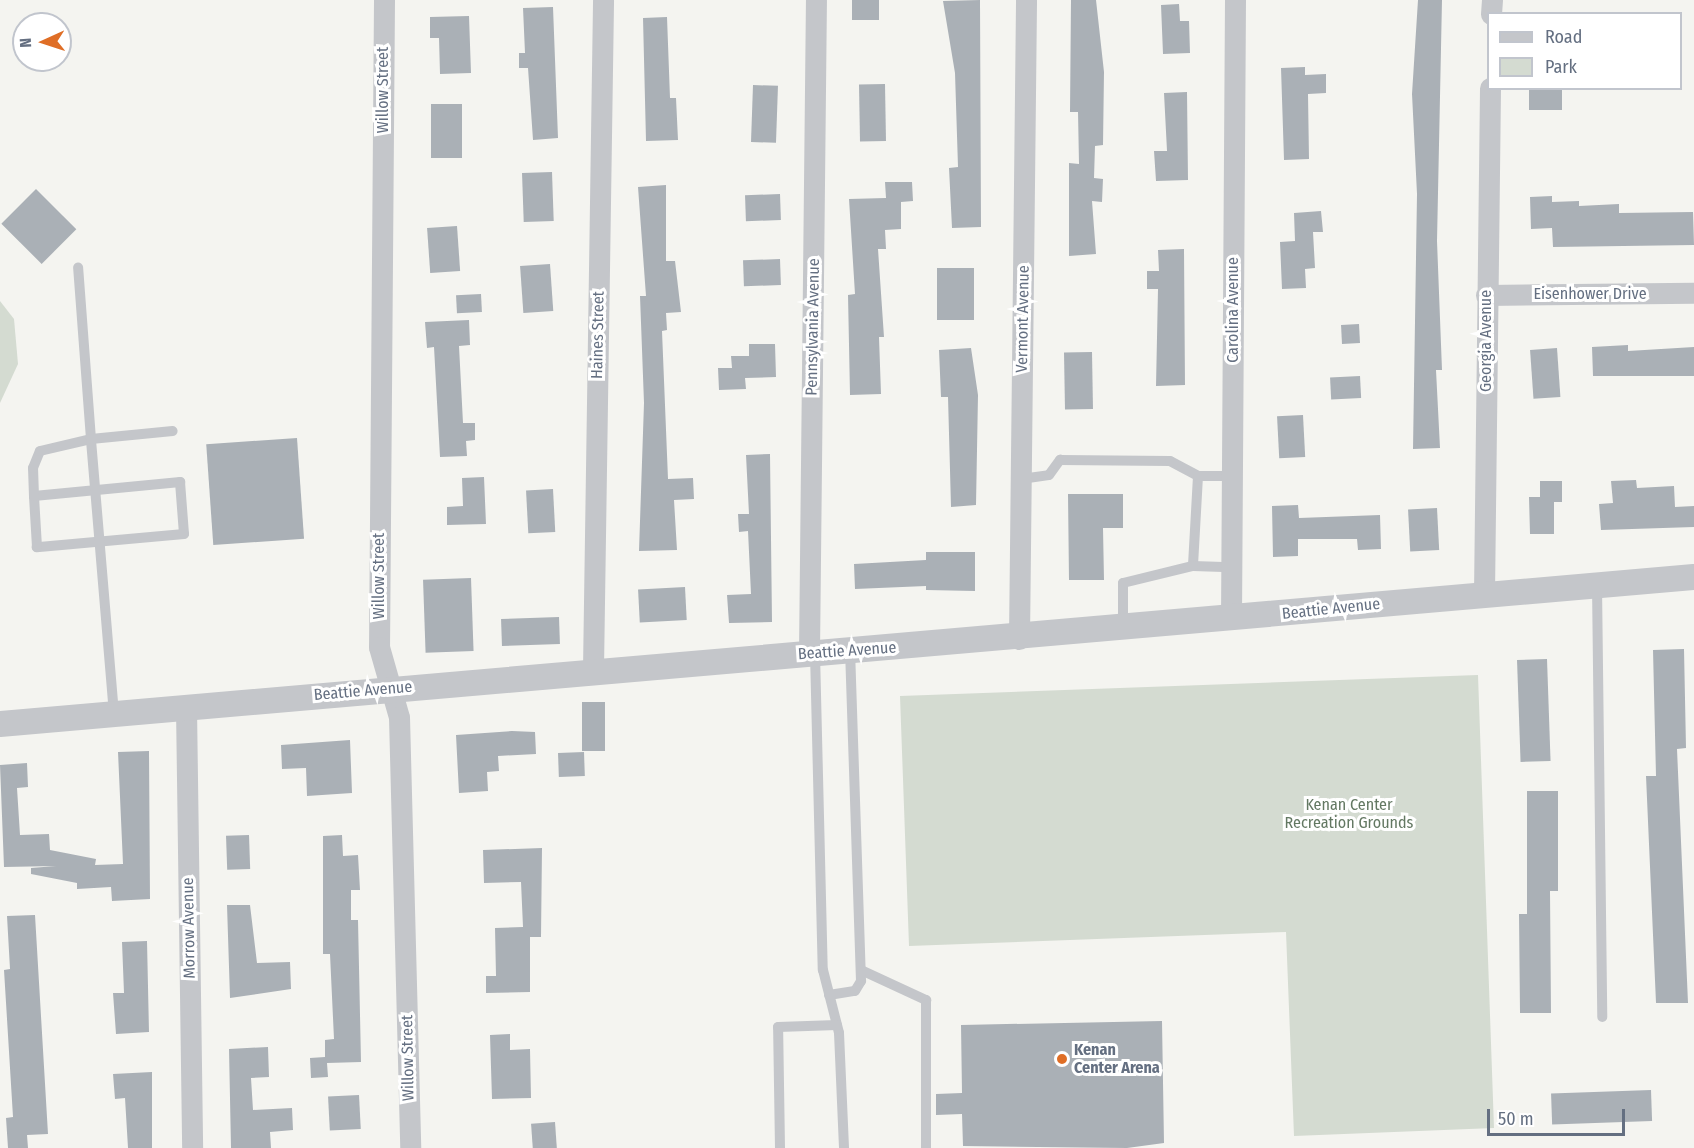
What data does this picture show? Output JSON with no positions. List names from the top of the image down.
{
  "streets": {
    "street": [
      "Willow Street",
      "Eisenhower Drive",
      "Carolina Avenue",
      "Vermont Avenue",
      "Pennsylvania Avenue",
      "Haines Street",
      "Georgia Avenue",
      "Beattie Avenue",
      "Morrow Avenue"
    ]
  },
  "crossings": [
    ["Willow Street", "Beattie Avenue"],
    ["Eisenhower Drive", "Georgia Avenue"],
    ["Carolina Avenue", "Beattie Avenue"],
    ["Vermont Avenue", "Beattie Avenue"],
    ["Pennsylvania Avenue", "Beattie Avenue"],
    ["Haines Street", "Beattie Avenue"],
    ["Georgia Avenue", "Beattie Avenue"],
    ["Beattie Avenue", "Morrow Avenue"]
  ],
  "parks": ["Kenan Center Recreation Grounds"],
  "places": ["Kenan Center Arena"],
  "legend": ["Road", "Park"],
  "scale_bar": "50 m",
  "north": "left"
}
